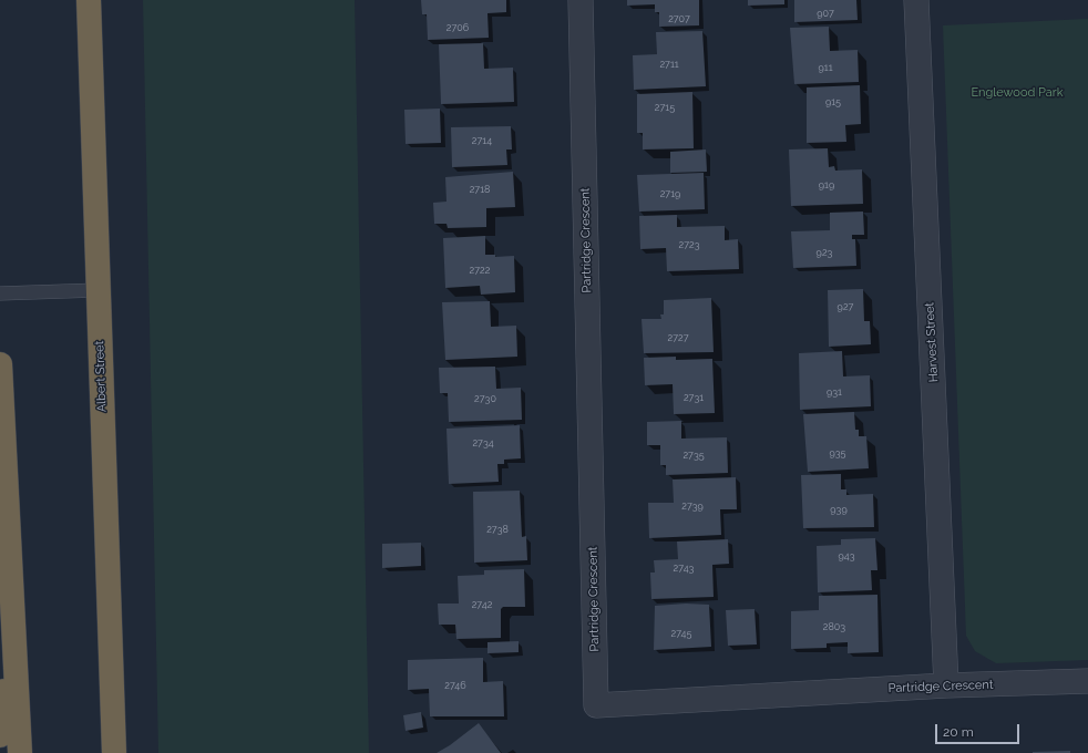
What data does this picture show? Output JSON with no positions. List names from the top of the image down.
{
  "streets": {
    "highway": ["Albert Street"],
    "street": ["Partridge Crescent", "Harvest Street"]
  },
  "crossings": [
    ["Partridge Crescent", "Harvest Street"]
  ],
  "parks": ["Englewood Park"],
  "house_numbers": [
    "907",
    "2707",
    "2706",
    "2711",
    "911",
    "915",
    "2715",
    "2714",
    "919",
    "2718",
    "2719",
    "2723",
    "923",
    "2722",
    "927",
    "2727",
    "931",
    "2731",
    "2730",
    "2734",
    "935",
    "2735",
    "2739",
    "939",
    "2738",
    "943",
    "2743",
    "2742",
    "2803",
    "2745",
    "2746"
  ],
  "scale_bar": "20 m"
}
